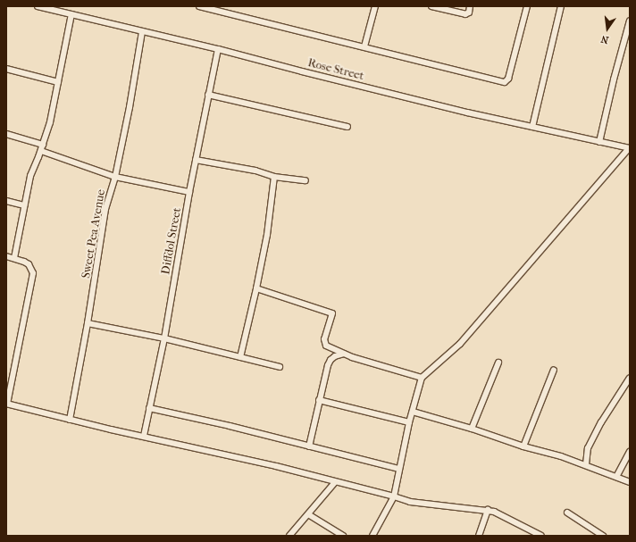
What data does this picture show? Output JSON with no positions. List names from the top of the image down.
{
  "streets": {
    "street": ["Rose Street", "Sweet Pea Avenue", "Diffdol Street"]
  },
  "crossings": [
    ["Rose Street", "Sweet Pea Avenue"],
    ["Rose Street", "Diffdol Street"]
  ],
  "north": "bottom"
}
